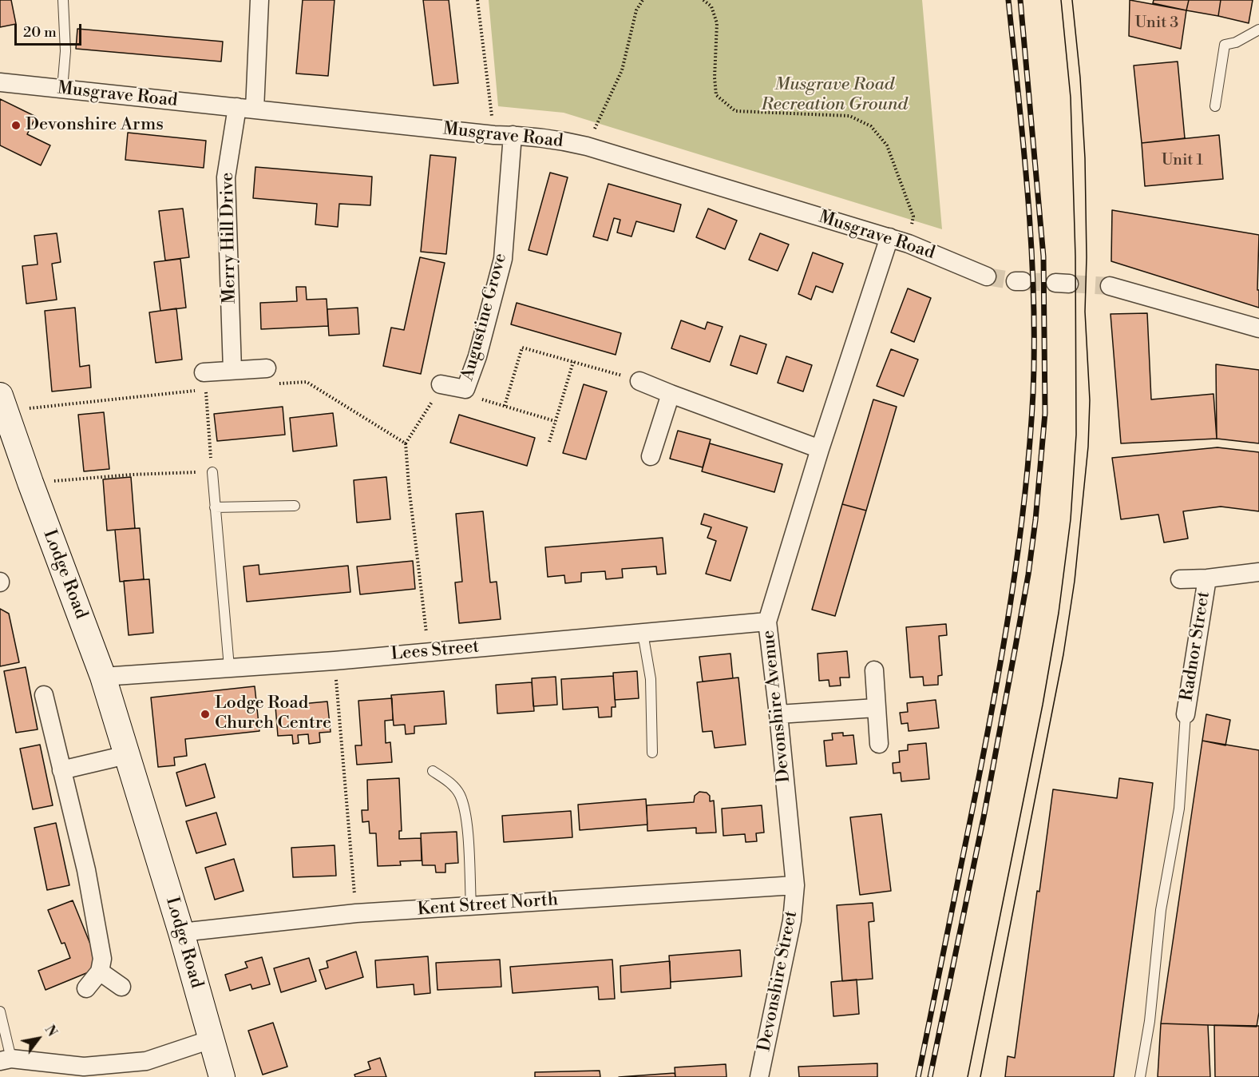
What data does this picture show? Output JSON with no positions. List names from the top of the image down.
{
  "streets": {
    "street": [
      "Musgrave Road",
      "Merry Hill Drive",
      "Augustine Grove",
      "Lodge Road",
      "Radnor Street",
      "Lees Street",
      "Devonshire Avenue",
      "Kent Street North",
      "Devonshire Street"
    ]
  },
  "crossings": [
    ["Musgrave Road", "Merry Hill Drive"],
    ["Musgrave Road", "Augustine Grove"],
    ["Musgrave Road", "Devonshire Avenue"],
    ["Lodge Road", "Lees Street"],
    ["Lodge Road", "Kent Street North"],
    ["Lees Street", "Devonshire Avenue"],
    ["Devonshire Avenue", "Kent Street North"],
    ["Devonshire Avenue", "Devonshire Street"],
    ["Kent Street North", "Devonshire Street"]
  ],
  "parks": ["Musgrave Road Recreation Ground"],
  "places": ["Devonshire Arms", "Lodge Road Church Centre"],
  "house_numbers": ["Unit 3", "Unit 1"],
  "scale_bar": "20 m",
  "north": "top right"
}
